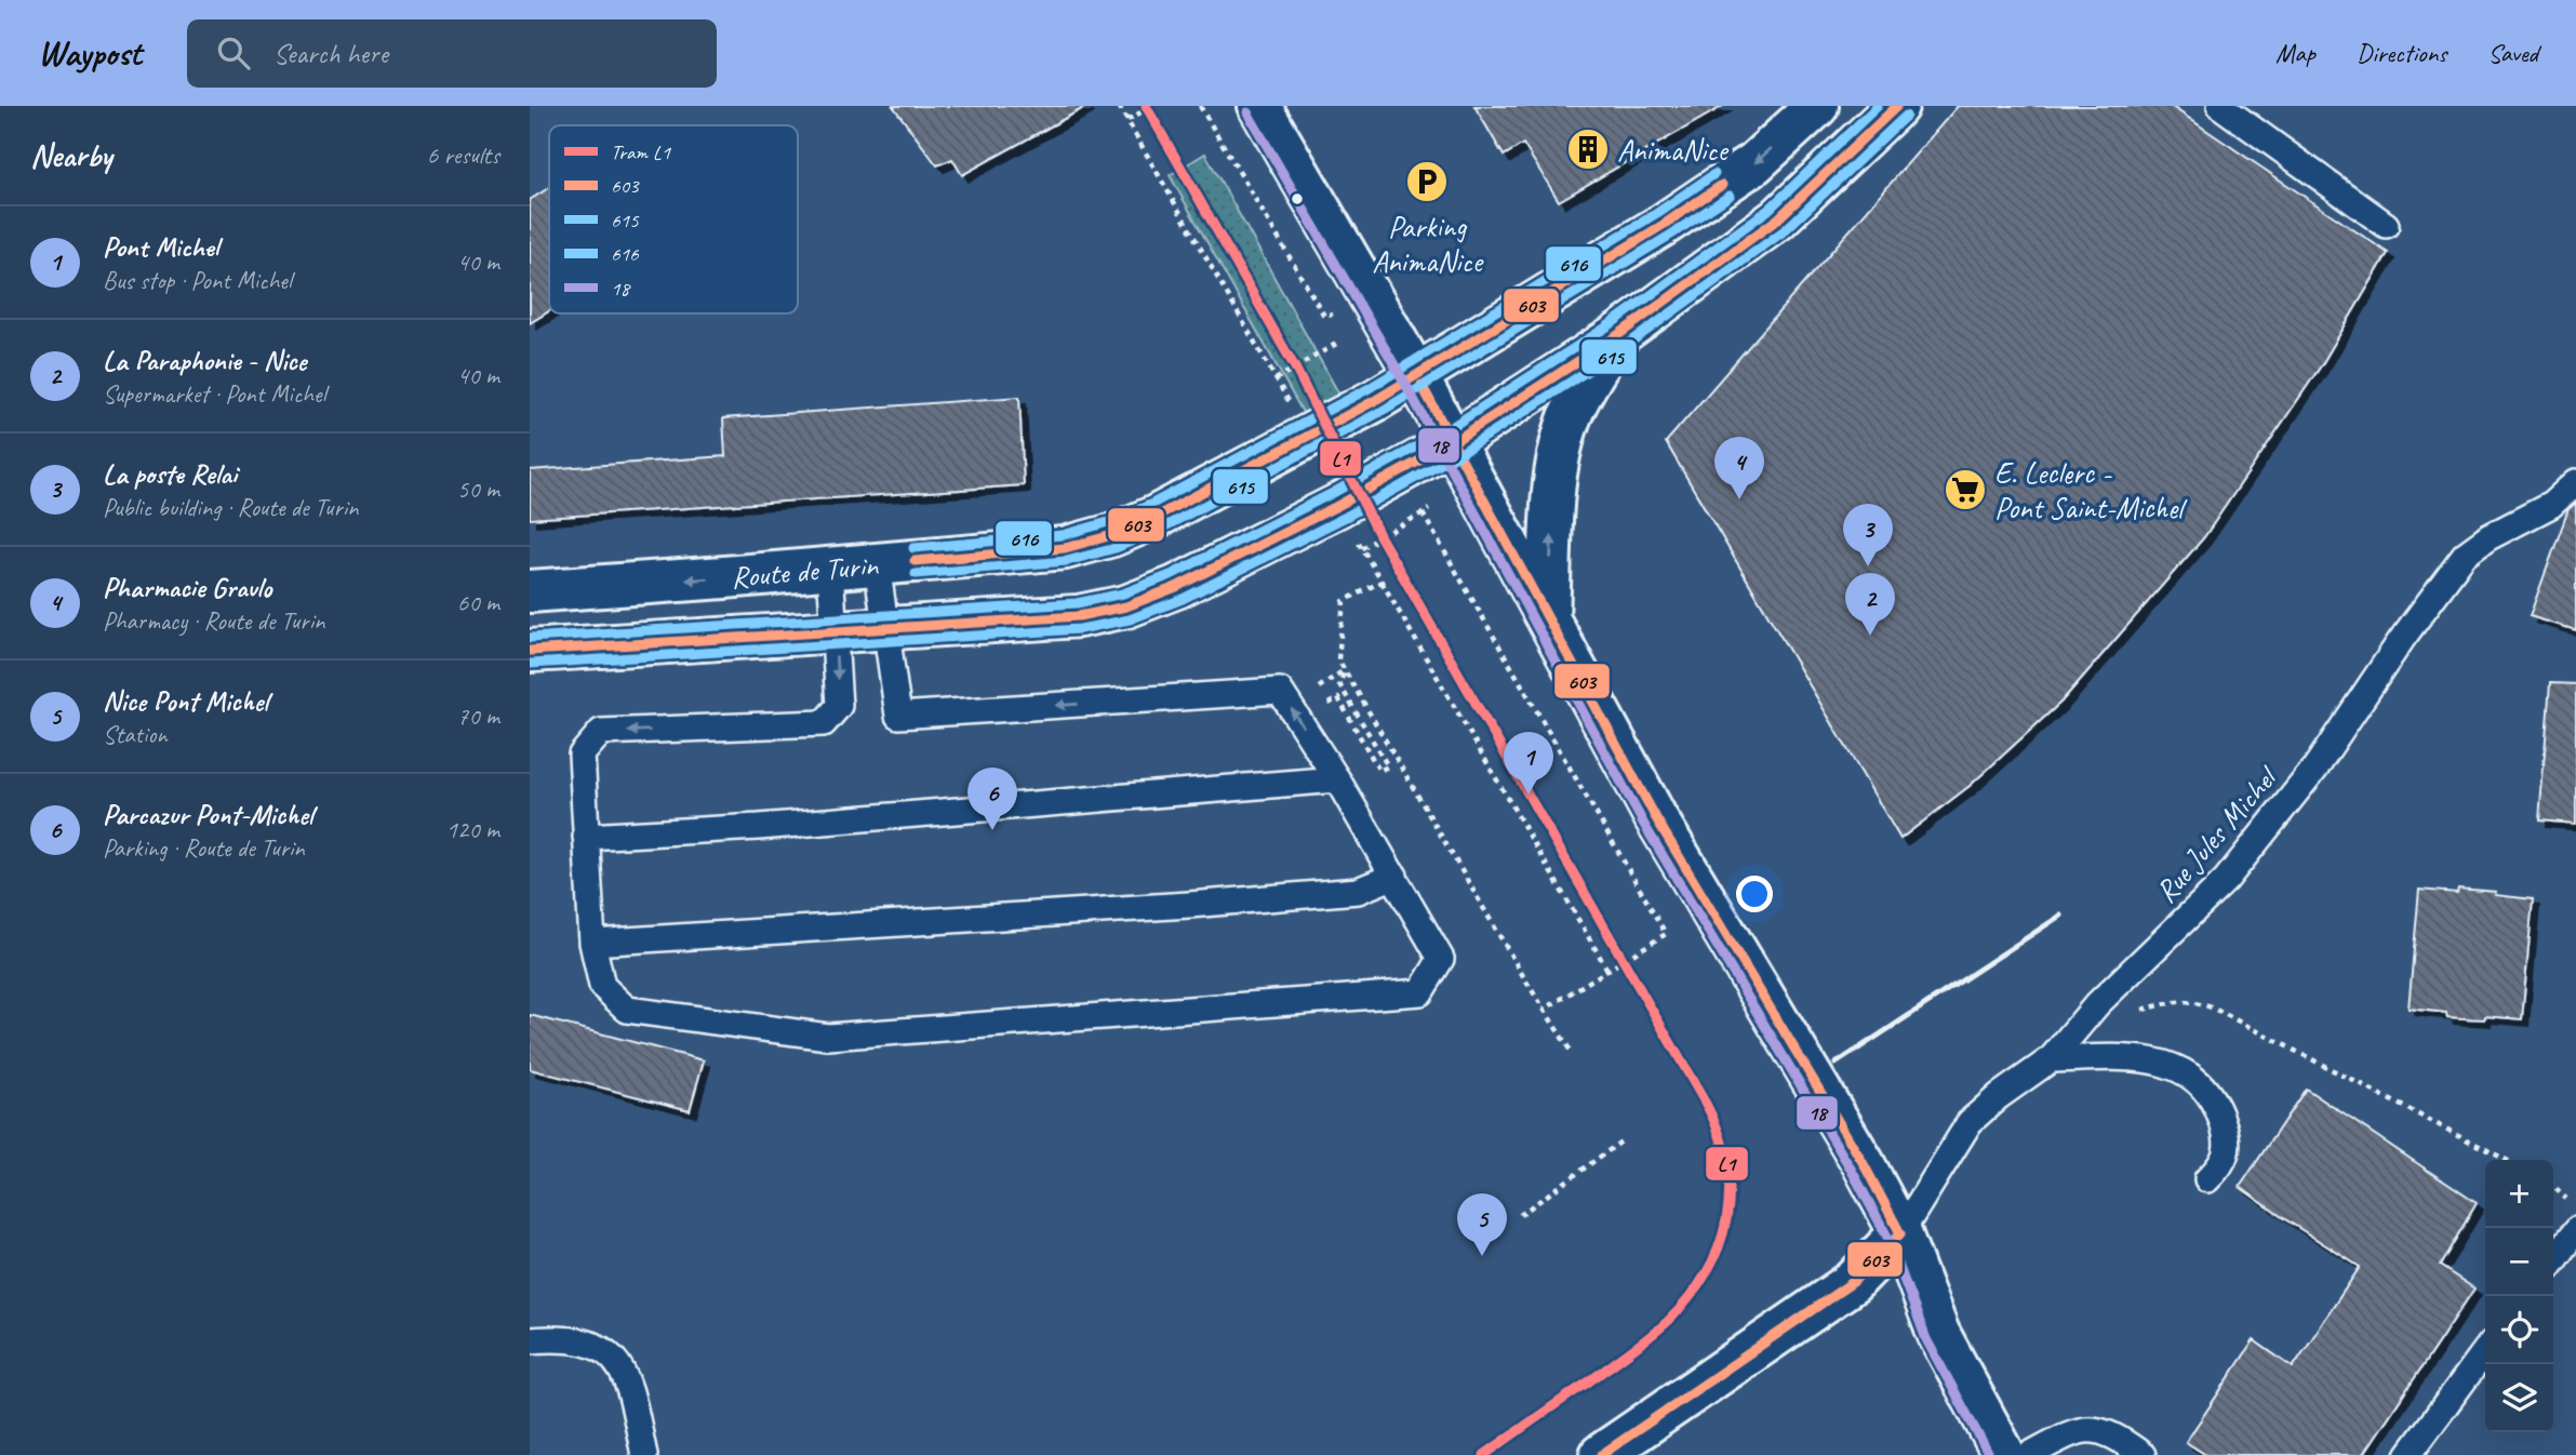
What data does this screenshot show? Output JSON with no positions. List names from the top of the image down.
{
  "streets": {
    "main road": ["Route de Turin"],
    "lane": ["Rue Jules Michel"]
  },
  "places": {
    "building": ["AnimaNice"],
    "parking": ["Parking AnimaNice"],
    "supermarket": ["E. Leclerc - Pont Saint-Michel"]
  },
  "lines": [
    "tram line L1",
    "transit line 603",
    "transit line 616",
    "transit line 18",
    "transit line 615"
  ],
  "legend": [
    "Tram L1",
    "603",
    "615",
    "616",
    "18"
  ],
  "page": {
    "header": "Waypost",
    "search": "Search here",
    "nav": ["Map", "Directions", "Saved"],
    "heading": ["Nearby", "6 results"],
    "list": [
      {
        "mark": "1",
        "name": "Pont Michel",
        "note": "Bus stop · Pont Michel",
        "value": "40 m"
      },
      {
        "mark": "2",
        "name": "La Paraphonie - Nice",
        "note": "Supermarket · Pont Michel",
        "value": "40 m"
      },
      {
        "mark": "3",
        "name": "La poste Relai",
        "note": "Public building · Route de Turin",
        "value": "50 m"
      },
      {
        "mark": "4",
        "name": "Pharmacie Gravlo",
        "note": "Pharmacy · Route de Turin",
        "value": "60 m"
      },
      {
        "mark": "5",
        "name": "Nice Pont Michel",
        "note": "Station",
        "value": "70 m"
      },
      {
        "mark": "6",
        "name": "Parcazur Pont-Michel",
        "note": "Parking · Route de Turin",
        "value": "120 m"
      }
    ],
    "pins": [
      "4",
      "3",
      "2",
      "1",
      "6",
      "5"
    ],
    "map_buttons": ["+", "−"]
  }
}
